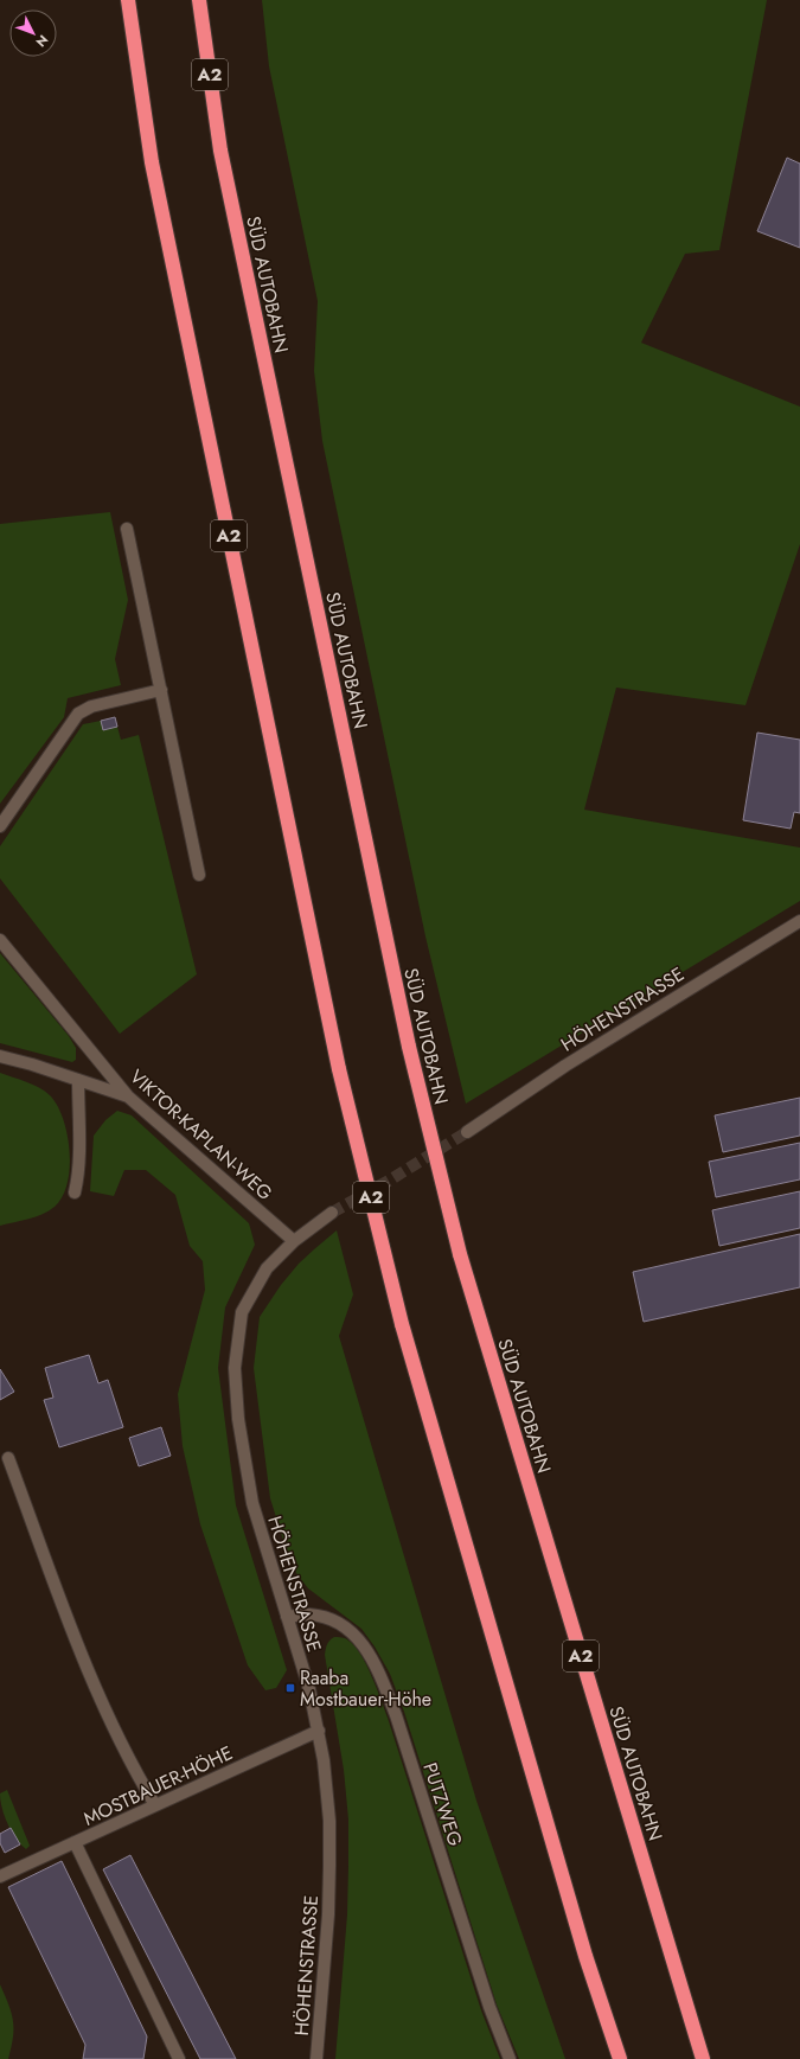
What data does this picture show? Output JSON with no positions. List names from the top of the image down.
{
  "streets": {
    "highway": ["A2", "SÜD AUTOBAHN"],
    "street": [
      "HÖHENSTRASSE",
      "VIKTOR-KAPLAN-WEG",
      "MOSTBAUER-HÖHE",
      "PUTZWEG"
    ]
  },
  "crossings": [
    ["HÖHENSTRASSE", "VIKTOR-KAPLAN-WEG"],
    ["HÖHENSTRASSE", "MOSTBAUER-HÖHE"],
    ["HÖHENSTRASSE", "PUTZWEG"]
  ],
  "places": {
    "transit": ["Raaba Mostbauer-Höhe"]
  },
  "north": "bottom right"
}
